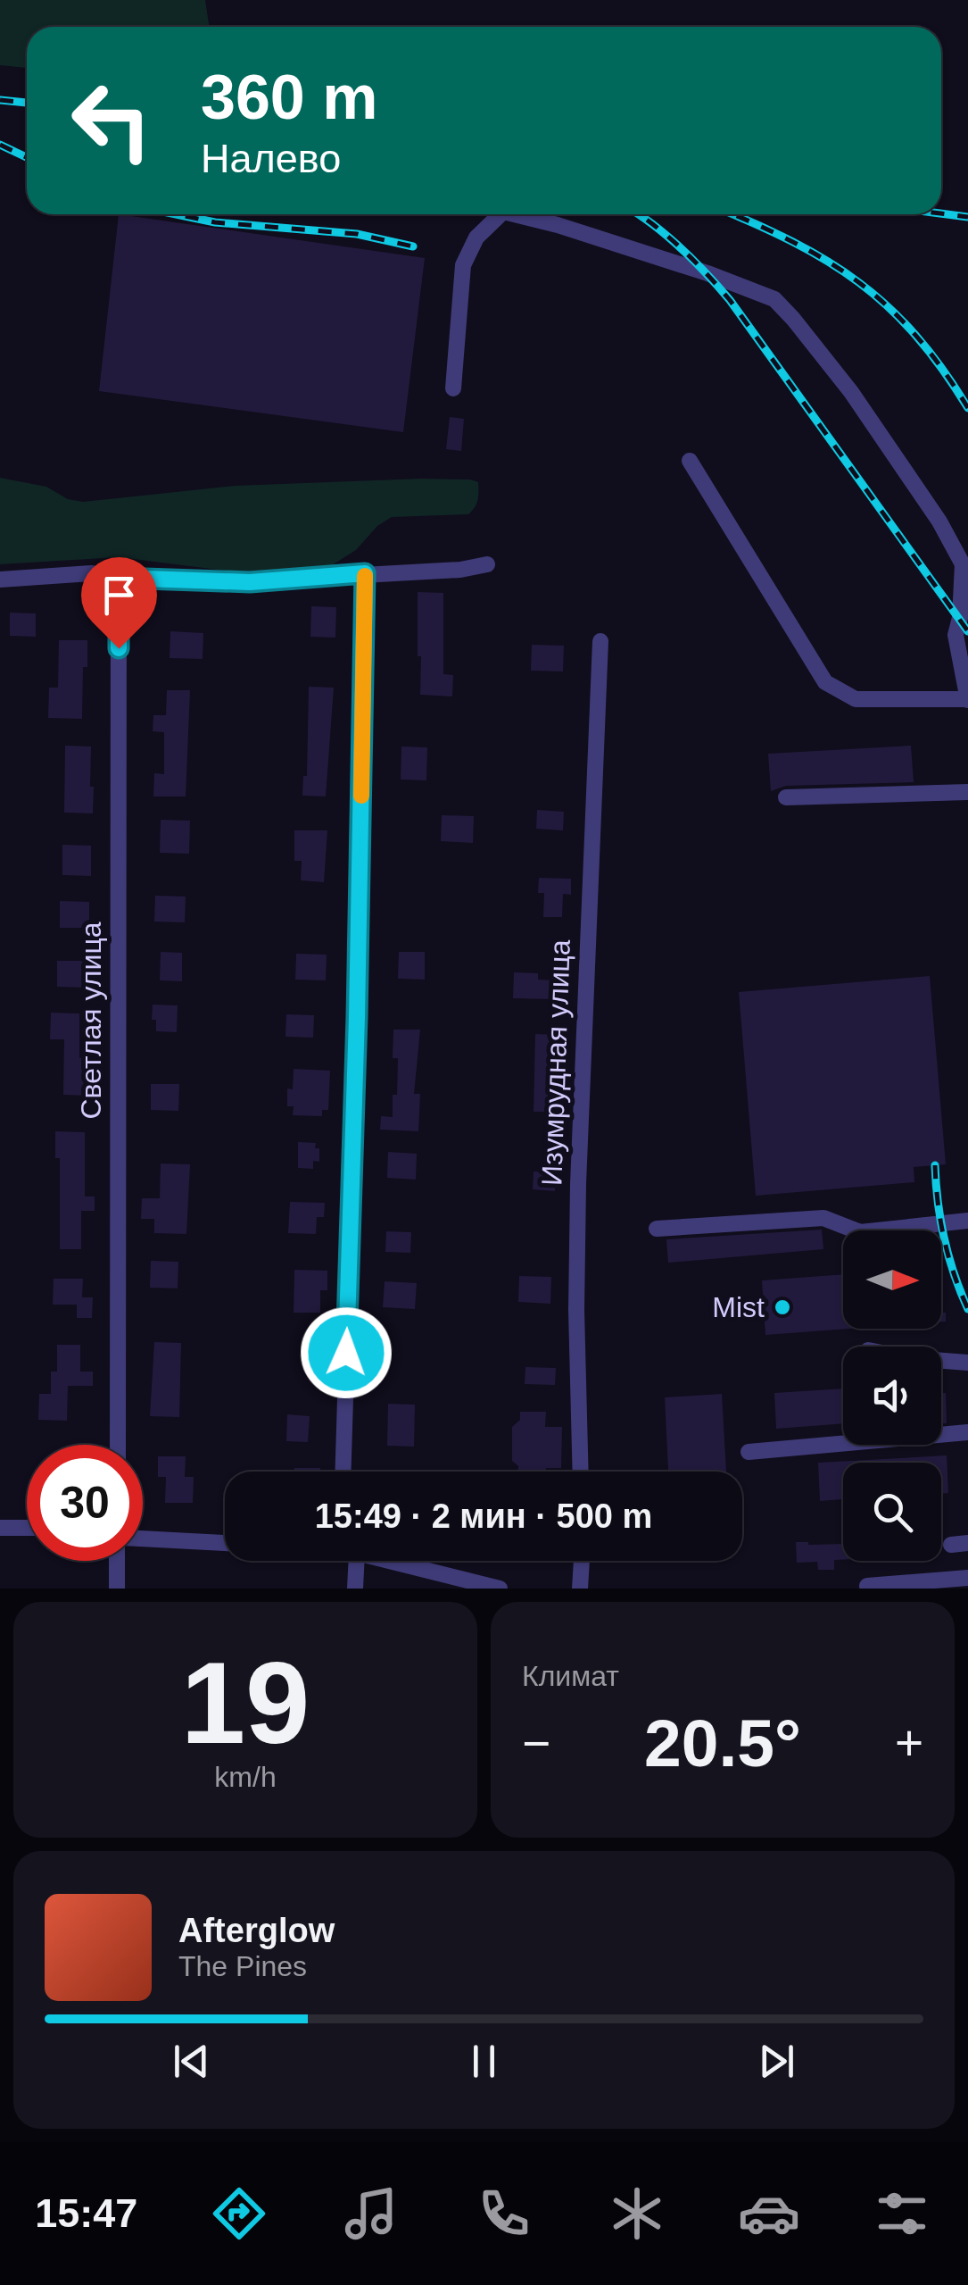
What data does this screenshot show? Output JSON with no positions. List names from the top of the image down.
{
  "streets": {
    "street": ["Светлая улица", "Изумрудная улица"]
  },
  "places": ["Mist"],
  "north": "right",
  "page": {
    "turn": ["360 m", "Налево"],
    "limit": "30",
    "trip": "15:49 · 2 мин · 500 m",
    "tile": [
      ["19", "km/h"],
      "Климат"
    ],
    "heat": ["−", "20.5°", "+"],
    "song": ["Afterglow", "The Pines"],
    "tabs": "15:47"
  }
}
